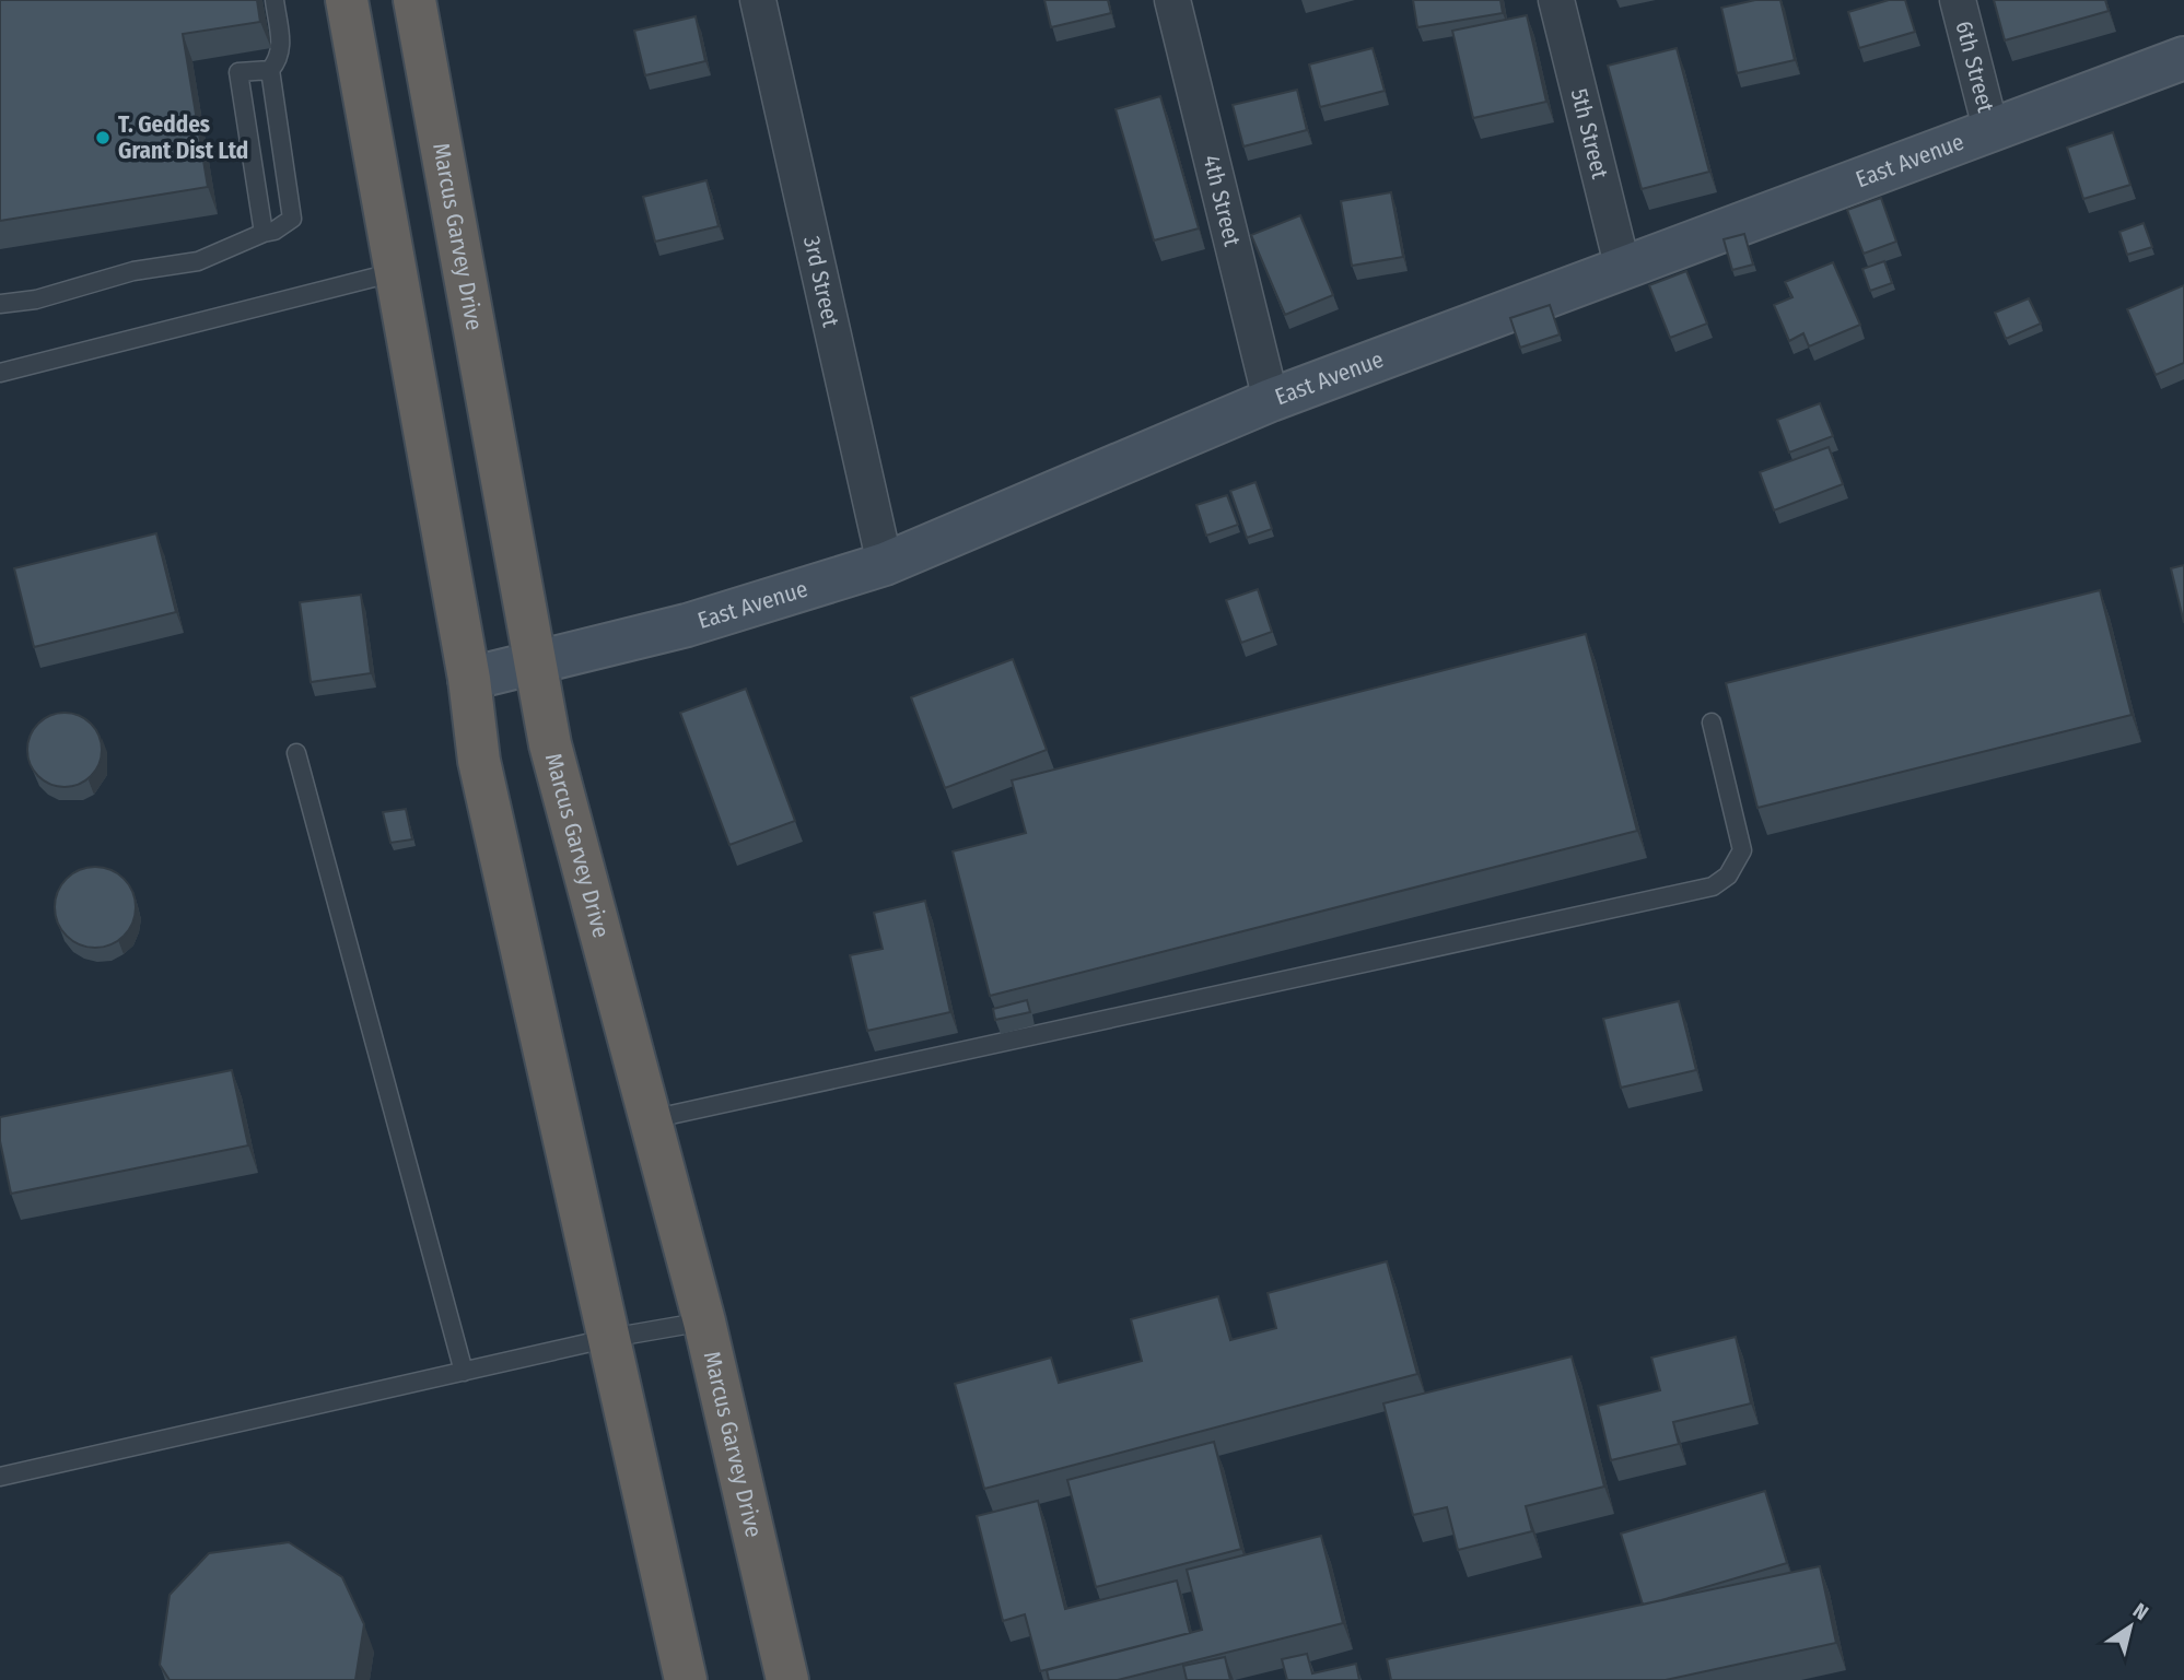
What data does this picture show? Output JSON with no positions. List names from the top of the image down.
{
  "streets": {
    "highway": ["Marcus Garvey Drive"],
    "main road": ["East Avenue"],
    "street": [
      "6th Street",
      "5th Street",
      "4th Street",
      "3rd Street"
    ]
  },
  "crossings": [
    ["6th Street", "East Avenue"],
    ["5th Street", "East Avenue"],
    ["East Avenue", "4th Street"],
    ["East Avenue", "Marcus Garvey Drive"],
    ["East Avenue", "3rd Street"]
  ],
  "places": ["T. Geddes Grant Dist Ltd"],
  "north": "top right"
}
